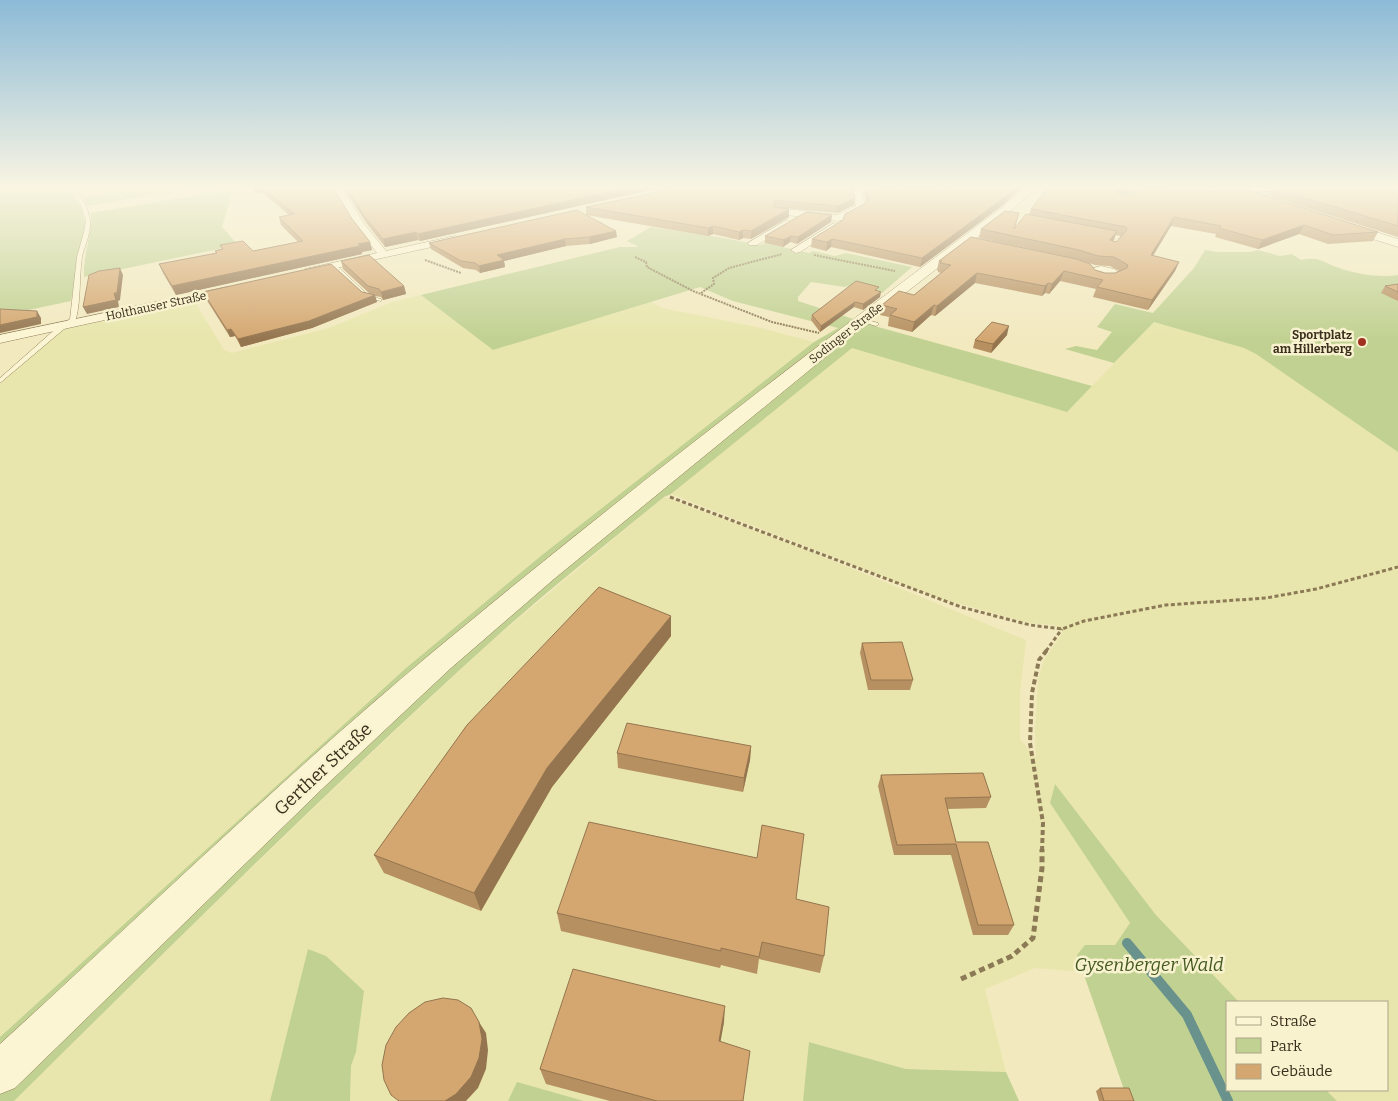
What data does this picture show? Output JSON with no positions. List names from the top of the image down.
{
  "streets": {
    "street": ["Holthauser Straße", "Sodinger Straße", "Gerther Straße"]
  },
  "crossings": [
    ["Sodinger Straße", "Gerther Straße"]
  ],
  "parks": ["Gysenberger Wald"],
  "places": ["Sportplatz am Hillerberg"],
  "legend": ["Straße", "Park", "Gebäude"]
}
